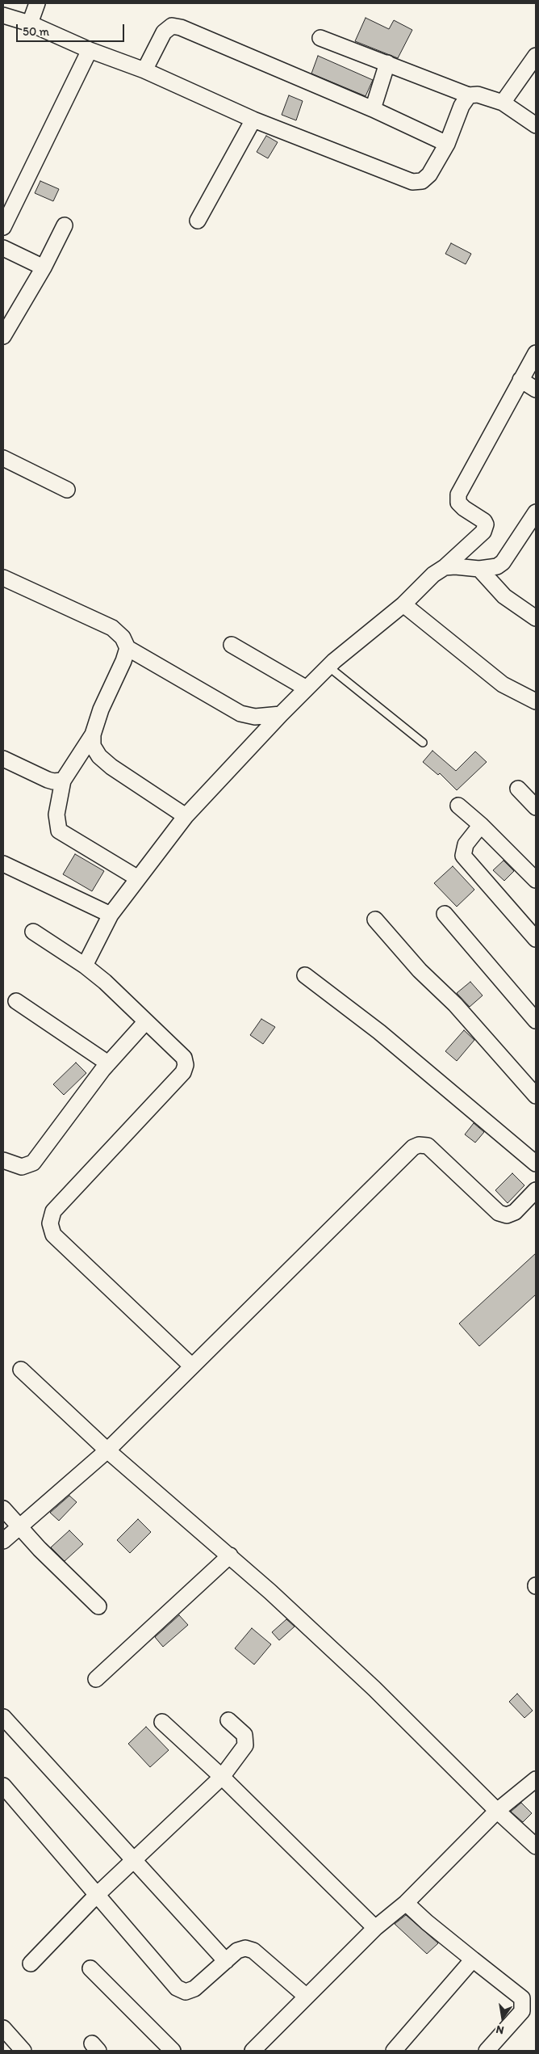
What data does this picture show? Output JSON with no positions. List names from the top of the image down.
{
  "scale_bar": "50 m",
  "north": "bottom"
}
